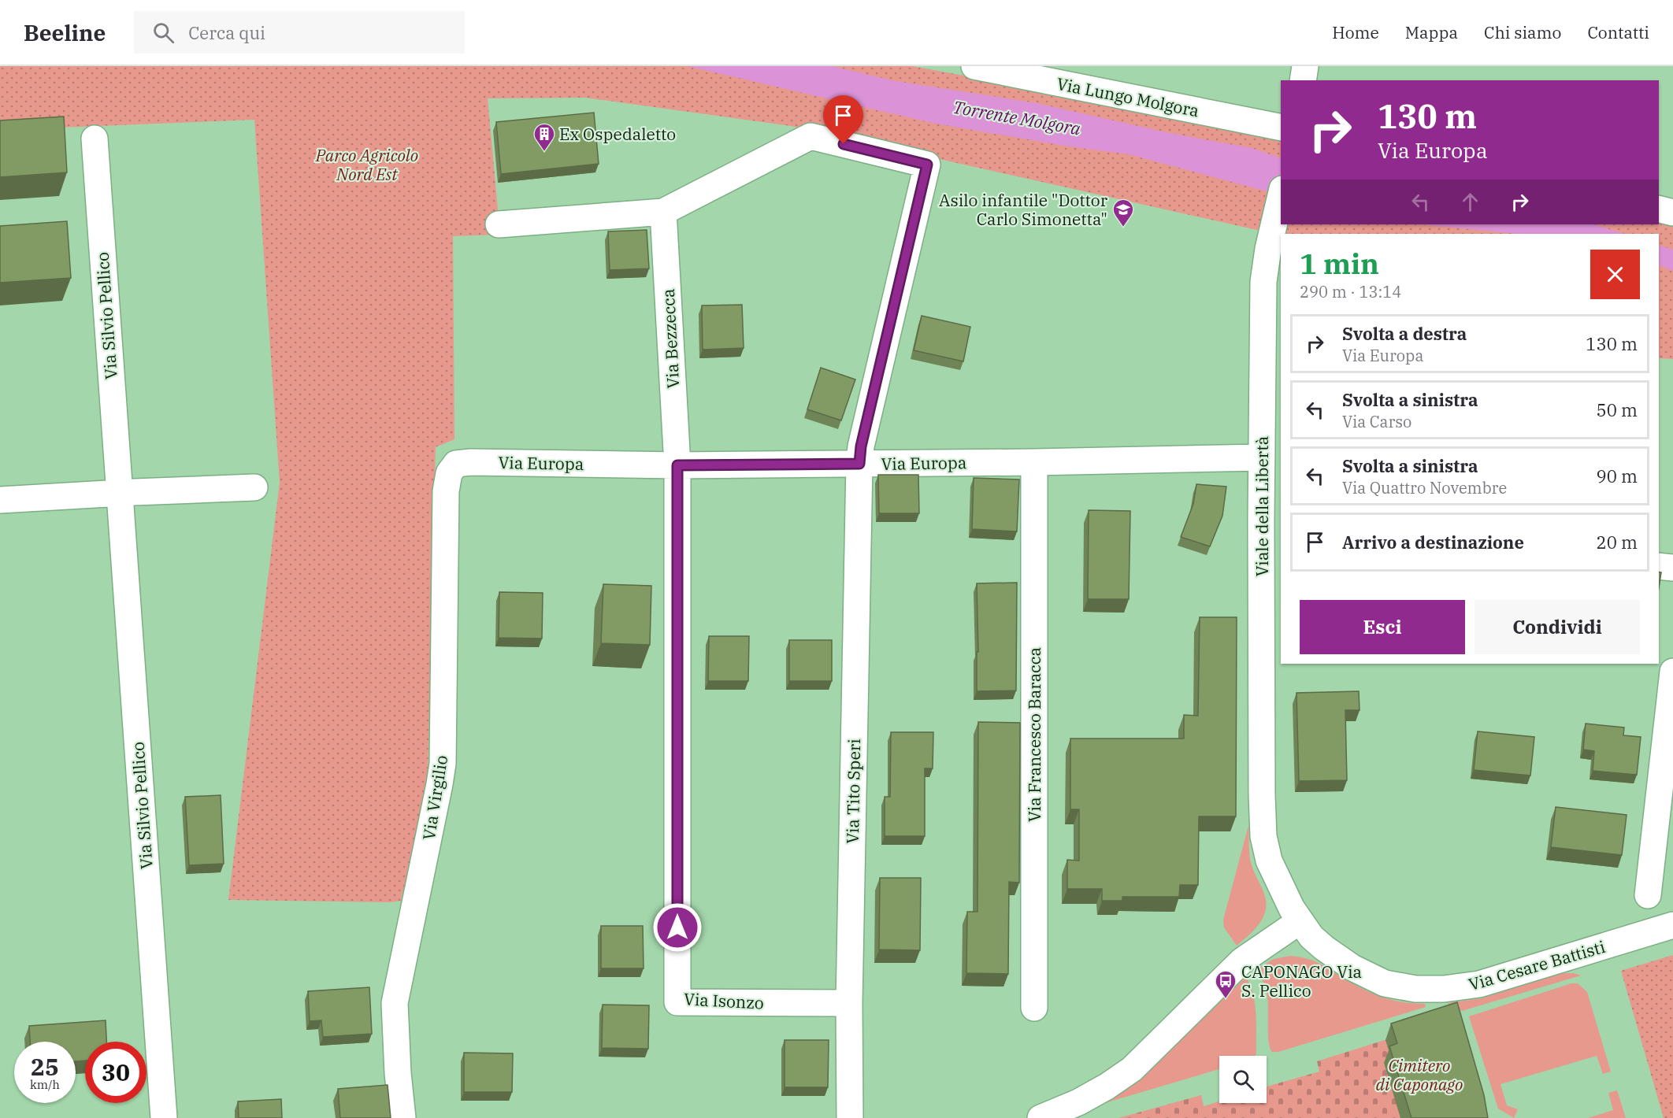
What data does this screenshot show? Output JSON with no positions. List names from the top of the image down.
{
  "streets": {
    "street": [
      "Via Lungo Molgora",
      "Via Silvio Pellico",
      "Via Bezzecca",
      "Via Europa",
      "Viale della Libertà",
      "Via Francesco Baracca",
      "Via Tito Speri",
      "Via Virgilio",
      "Via Cesare Battisti",
      "Via Isonzo"
    ]
  },
  "crossings": [
    ["Via Bezzecca", "Via Europa"],
    ["Via Bezzecca", "Via Tito Speri"],
    ["Via Bezzecca", "Via Isonzo"],
    ["Via Europa", "Viale della Libertà"],
    ["Via Europa", "Via Francesco Baracca"],
    ["Via Europa", "Via Tito Speri"],
    ["Via Europa", "Via Virgilio"],
    ["Via Europa", "Via Isonzo"],
    ["Viale della Libertà", "Via Cesare Battisti"],
    ["Via Tito Speri", "Via Isonzo"]
  ],
  "water": ["Torrente Molgora"],
  "parks": ["Parco Agricolo Nord Est", "Cimitero di Caponago"],
  "places": {
    "building": ["Ex Ospedaletto"],
    "school or university": ["Asilo infantile \"Dottor Carlo Simonetta\""],
    "bus stop": ["CAPONAGO Via S. Pellico"]
  },
  "page": {
    "header": "Beeline",
    "search": "Cerca qui",
    "nav": [
      "Home",
      "Mappa",
      "Chi siamo",
      "Contatti"
    ],
    "turn": ["130 m", "Via Europa"],
    "heading": ["1 min", "290 m · 13:14"],
    "list": [
      {
        "name": "Svolta a destra",
        "note": "Via Europa",
        "value": "130 m"
      },
      {
        "name": "Svolta a sinistra",
        "note": "Via Carso",
        "value": "50 m"
      },
      {
        "name": "Svolta a sinistra",
        "note": "Via Quattro Novembre",
        "value": "90 m"
      },
      {
        "name": "Arrivo a destinazione",
        "value": "20 m"
      }
    ],
    "buttons": ["Esci", "Condividi"],
    "speed": "25 km/h",
    "limit": "30"
  }
}
